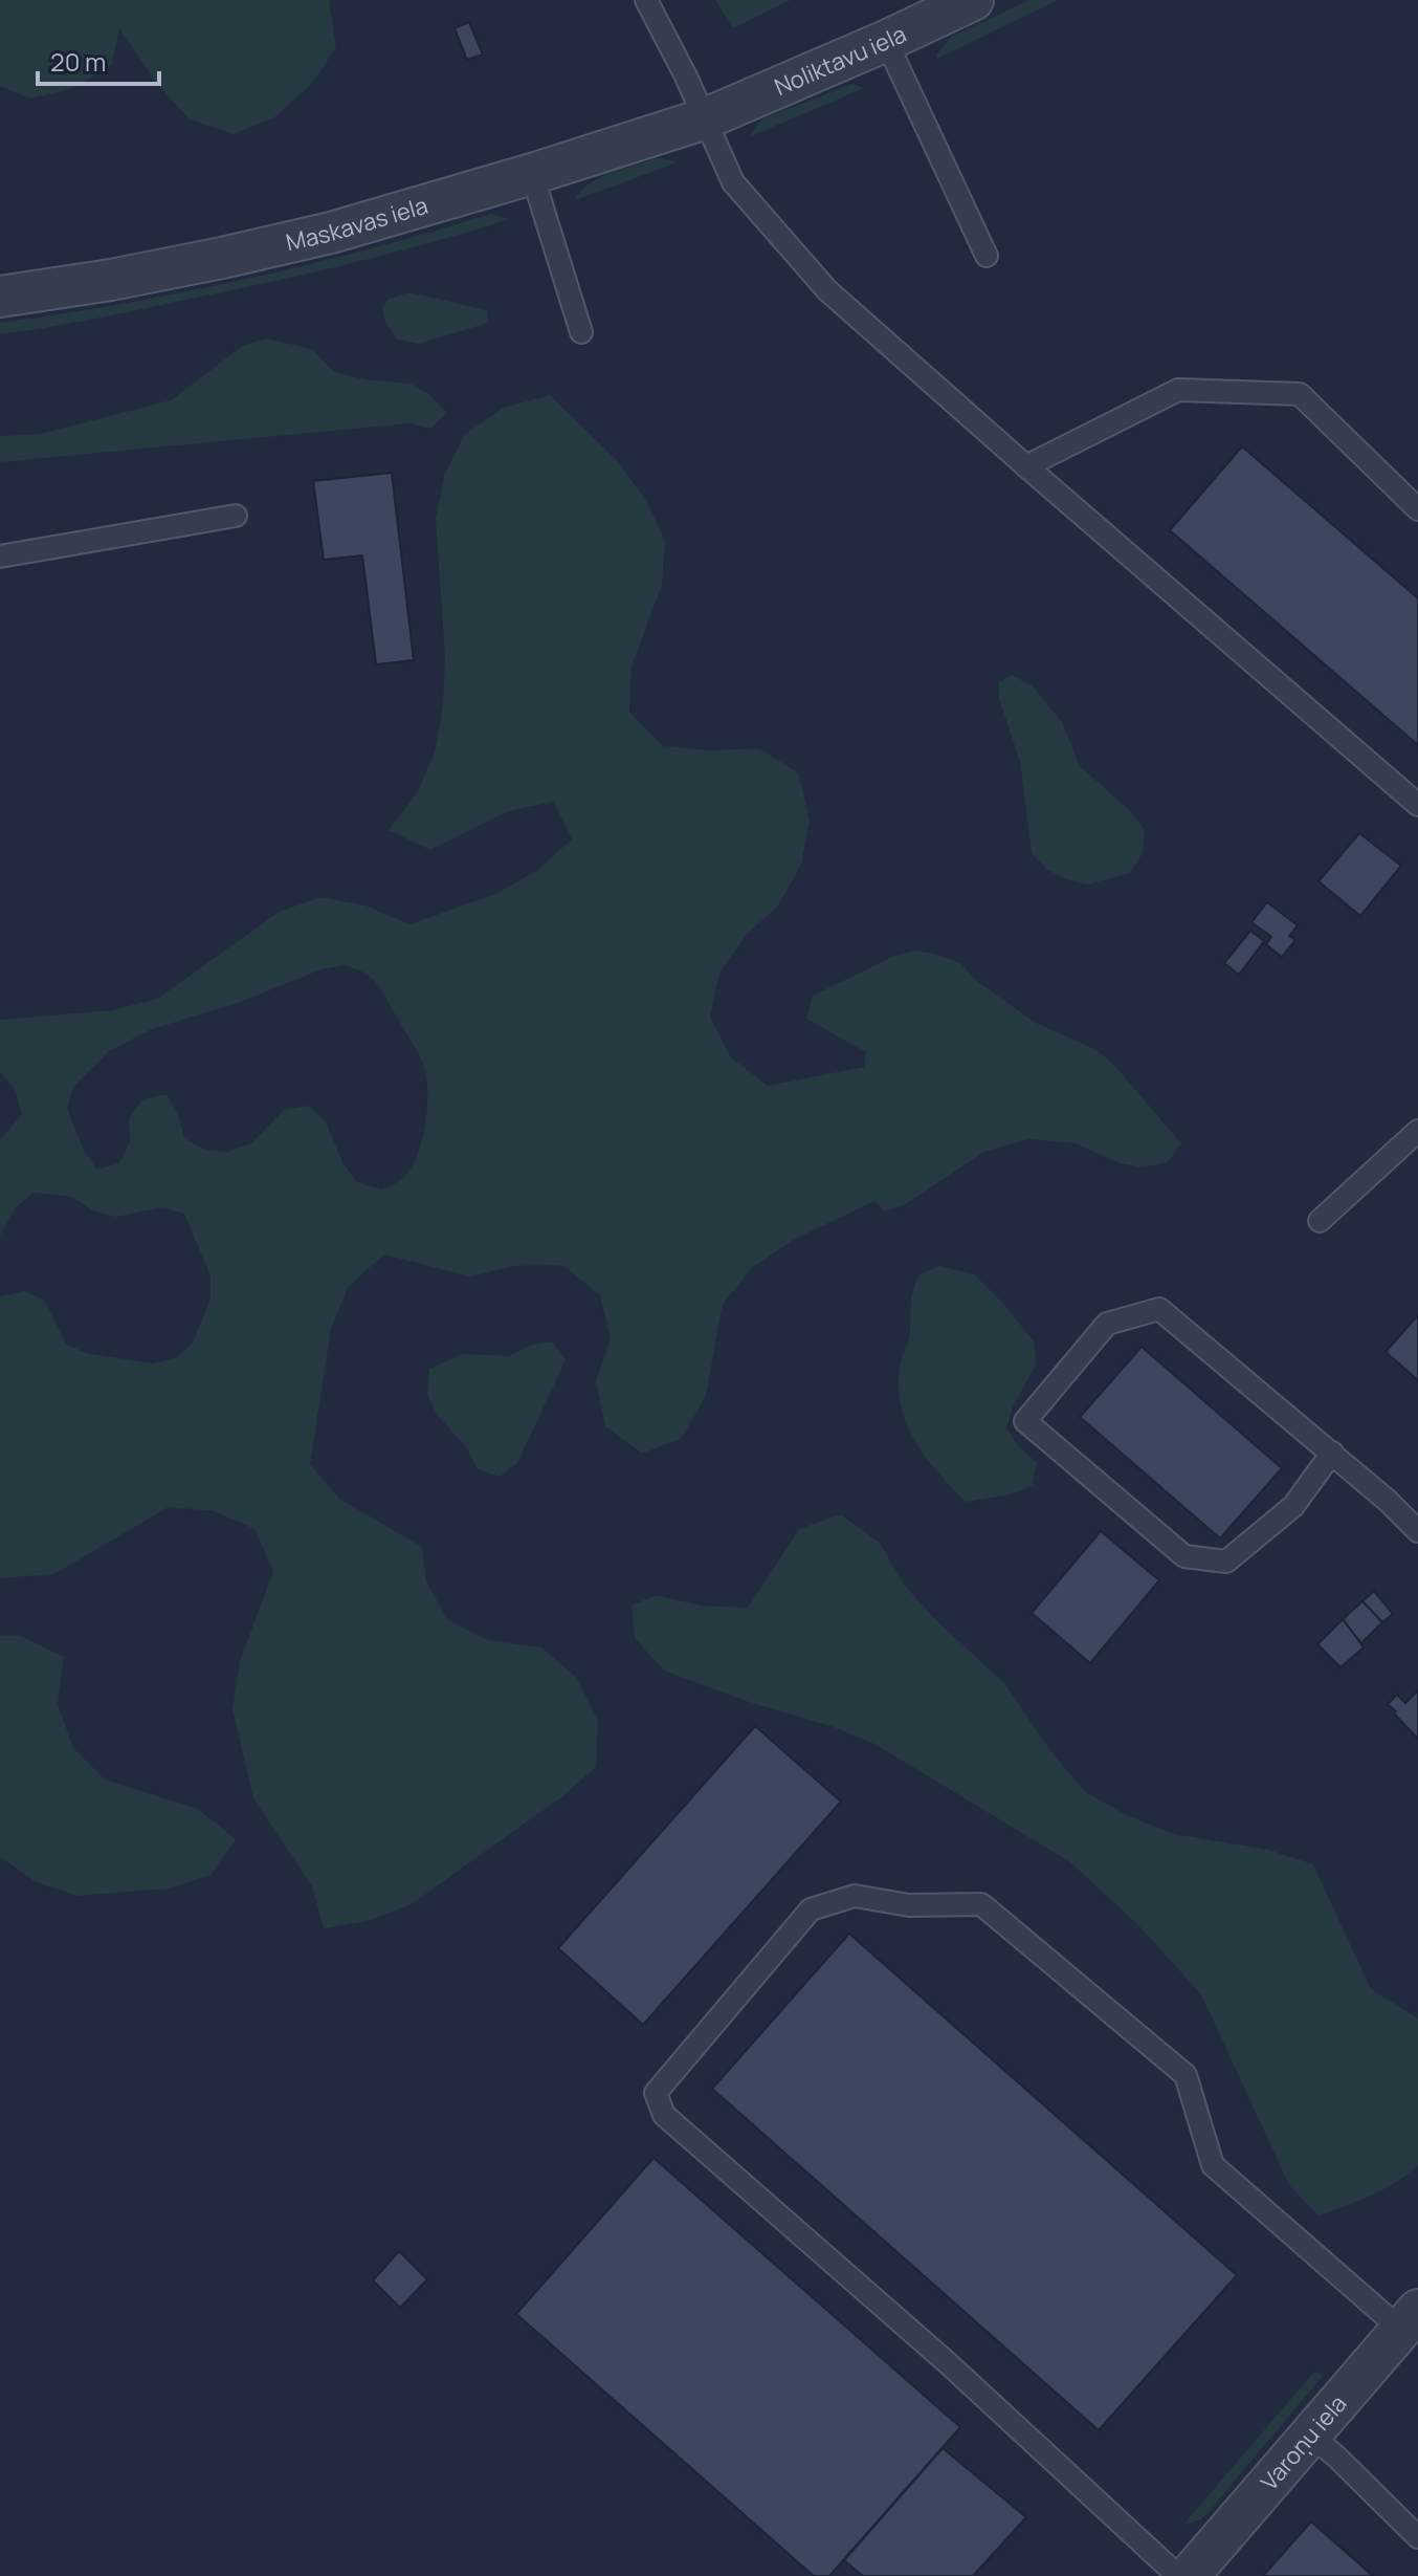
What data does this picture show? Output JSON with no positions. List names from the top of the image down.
{
  "streets": {
    "street": ["Noliktavu iela", "Maskavas iela", "Varoņu iela"]
  },
  "crossings": [
    ["Noliktavu iela", "Maskavas iela"]
  ],
  "scale_bar": "20 m"
}
